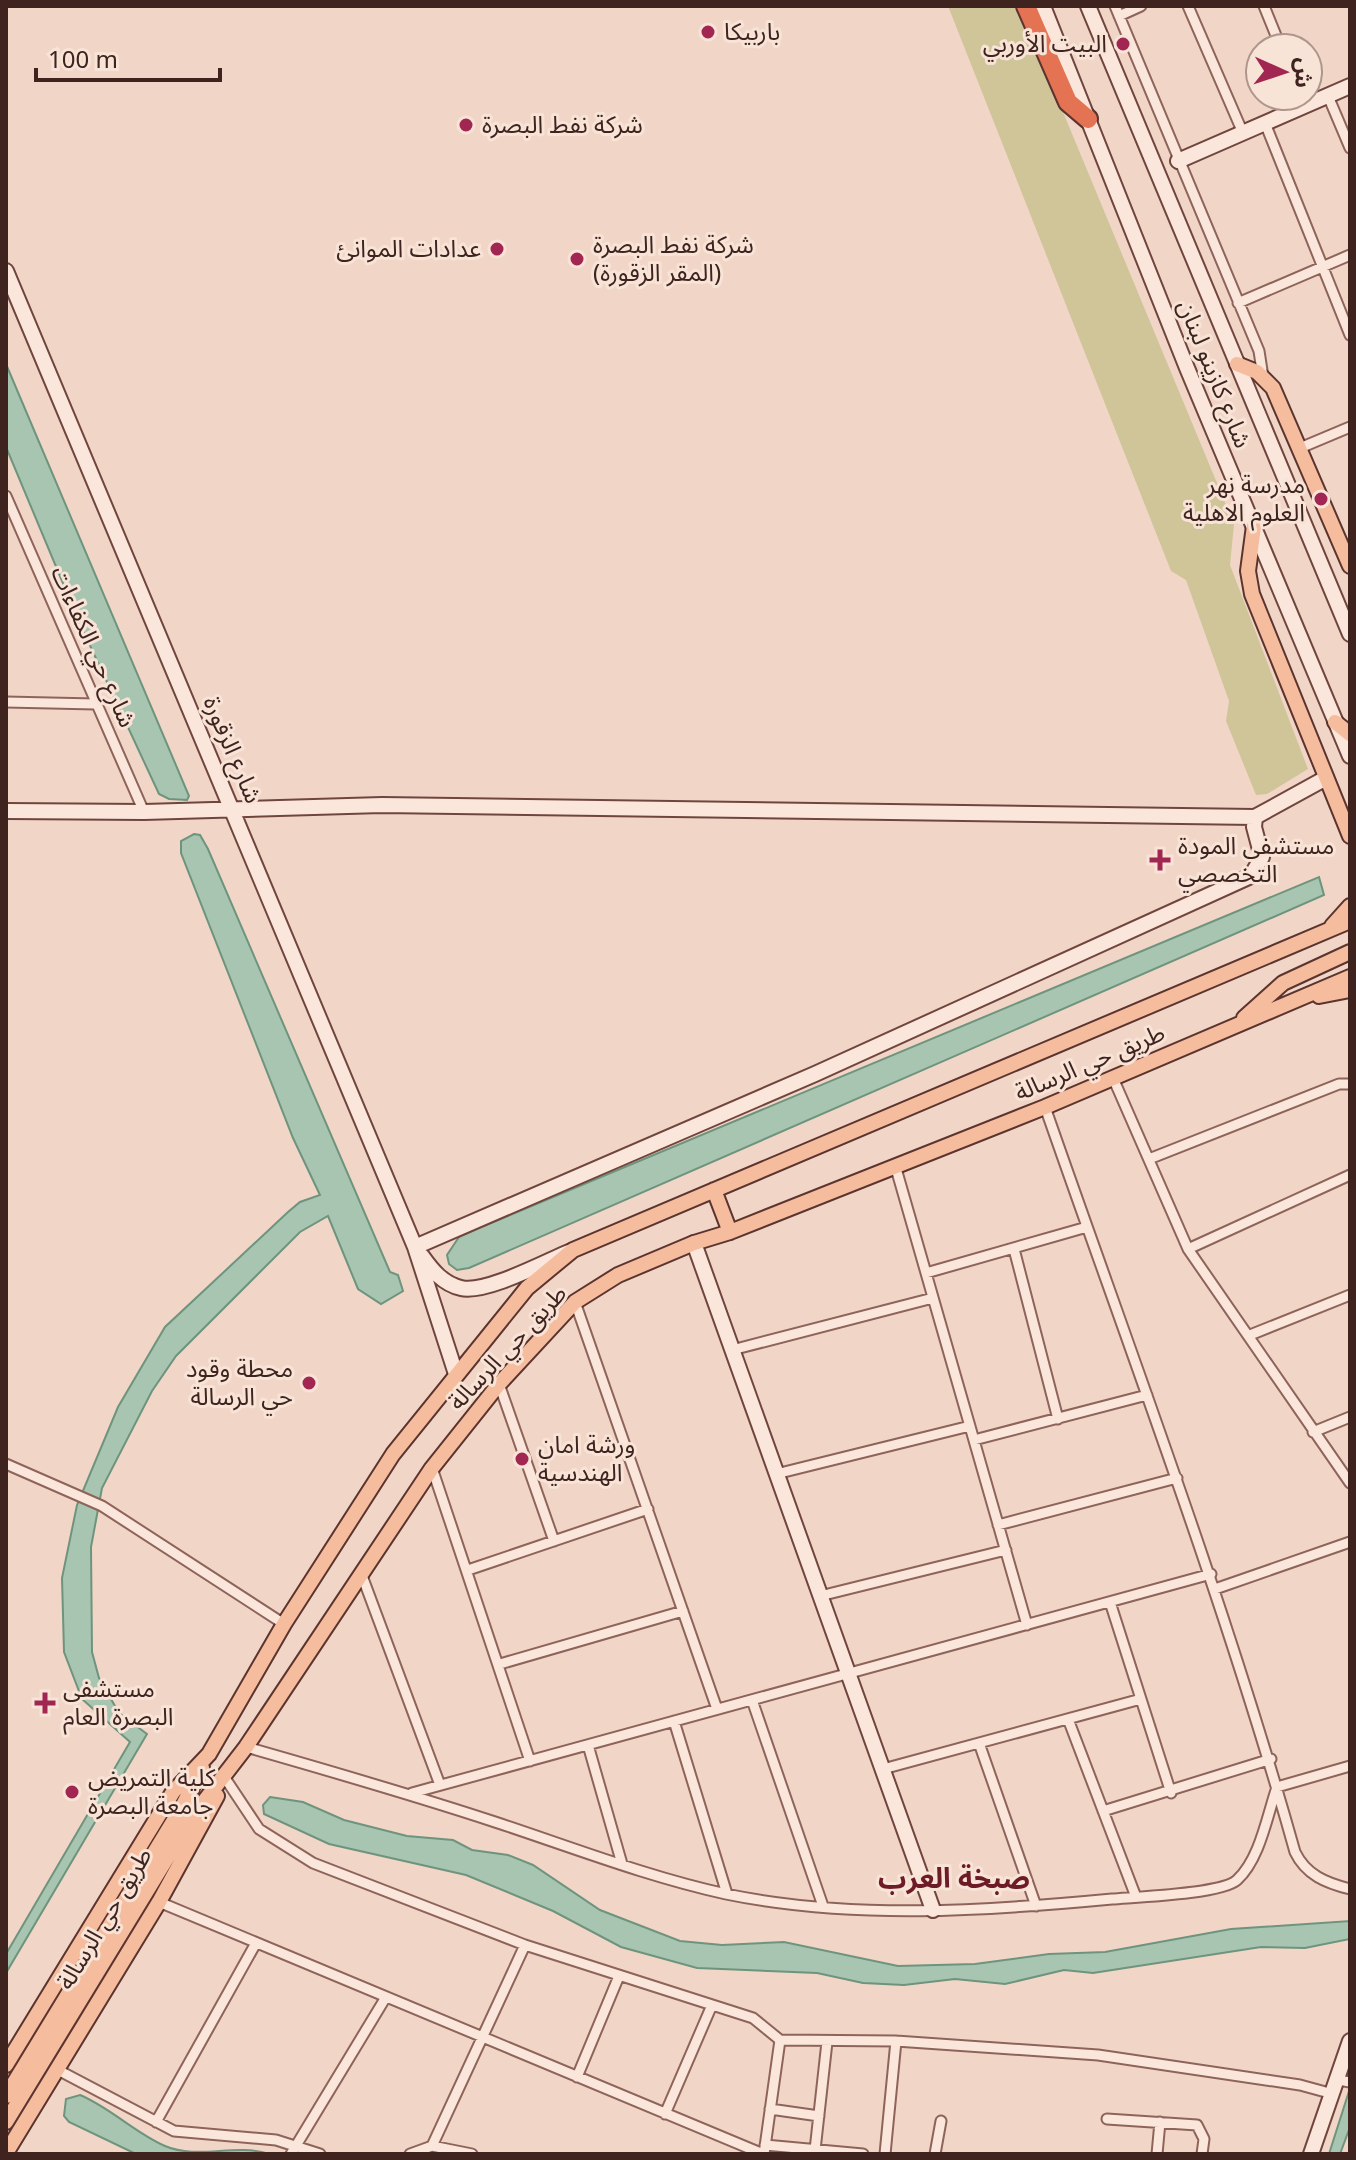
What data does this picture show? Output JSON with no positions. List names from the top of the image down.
{
  "streets": {
    "main road": ["طريق حي الرسالة"],
    "street": ["شارع كازينو لبنان", "شارع حي الكفاءات", "شارع الزقورة"]
  },
  "crossings": [
    ["شارع الزقورة", "طريق حي الرسالة"]
  ],
  "districts": ["صبخة العرب"],
  "places": {
    "other": [
      "باربيكا",
      "البيت الأوربي",
      "شركة نفط البصرة",
      "عدادات الموانئ",
      "شركة نفط البصرة (المقر الزقورة)",
      "مدرسة نهر العلوم الاهلية",
      "محطة وقود حي الرسالة",
      "ورشة امان الهندسية",
      "كلية التمريض جامعة البصرة"
    ],
    "health": ["مستشفى المودة التخصصي", "مستشفى البصرة العام"]
  },
  "scale_bar": "100 m",
  "north": "right"
}
